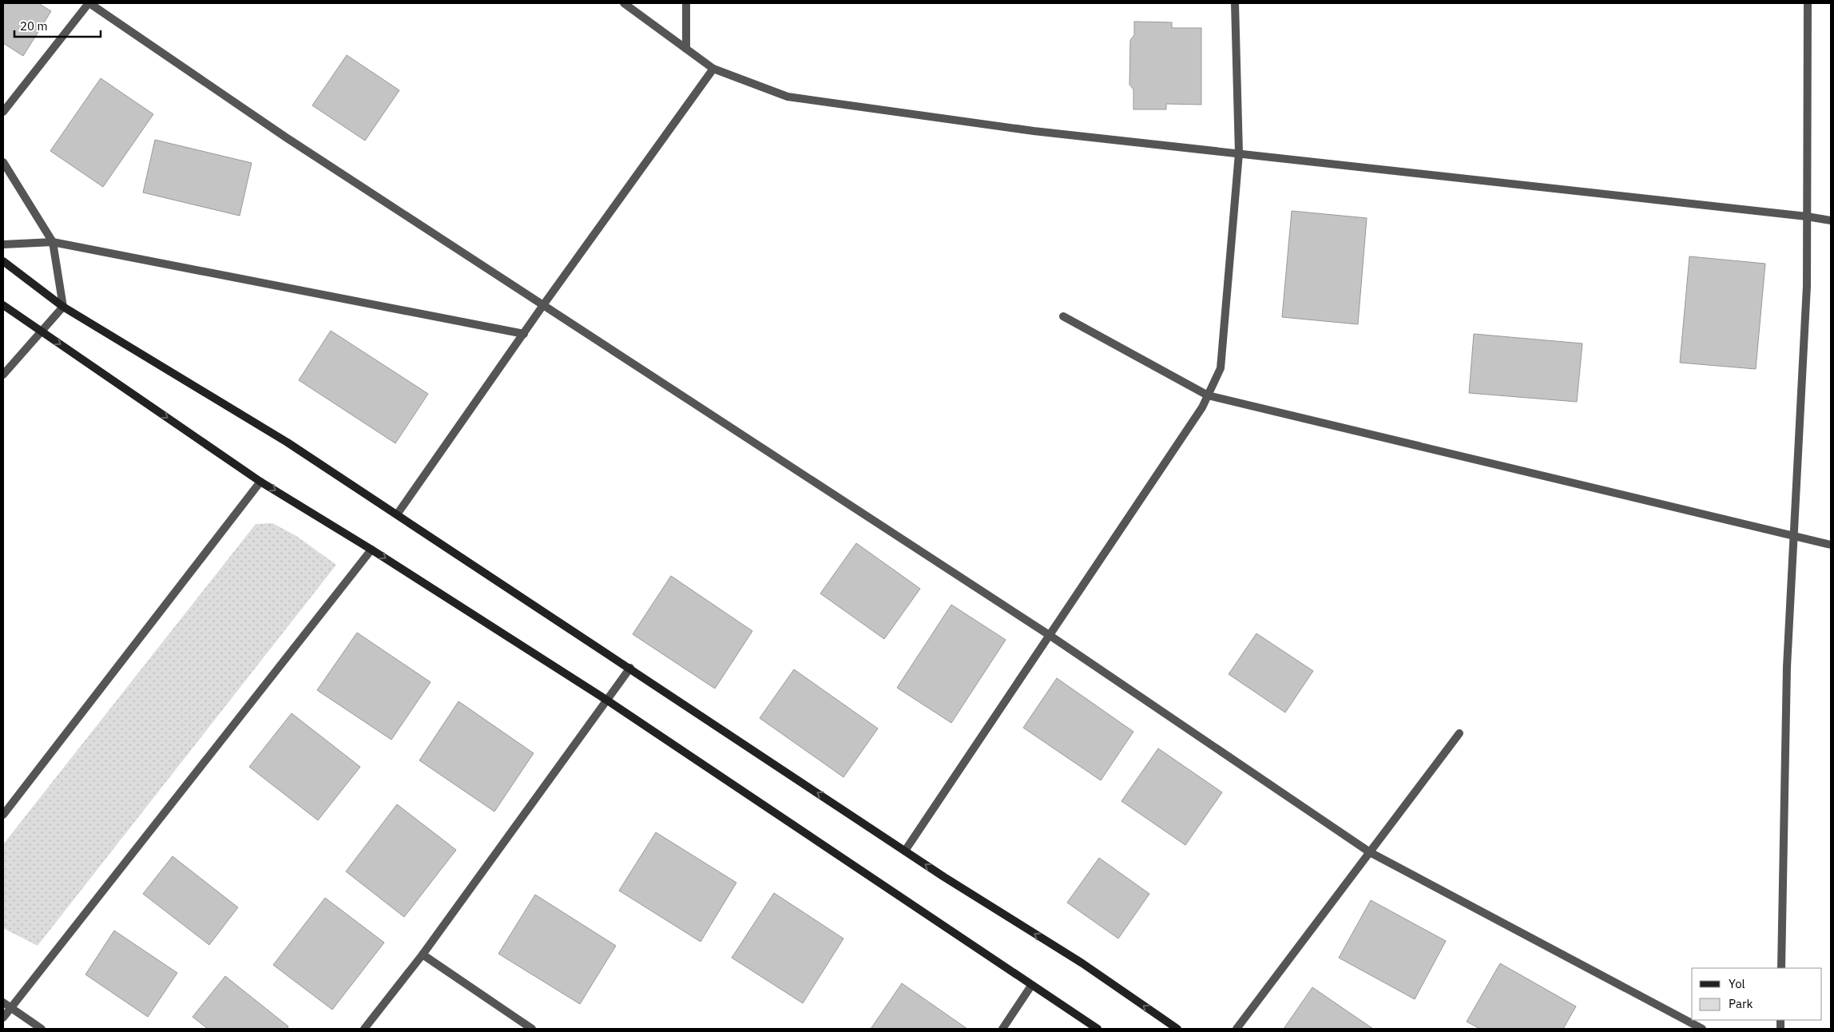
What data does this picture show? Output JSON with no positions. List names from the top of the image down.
{
  "legend": ["Yol", "Park"],
  "scale_bar": "20 m"
}
